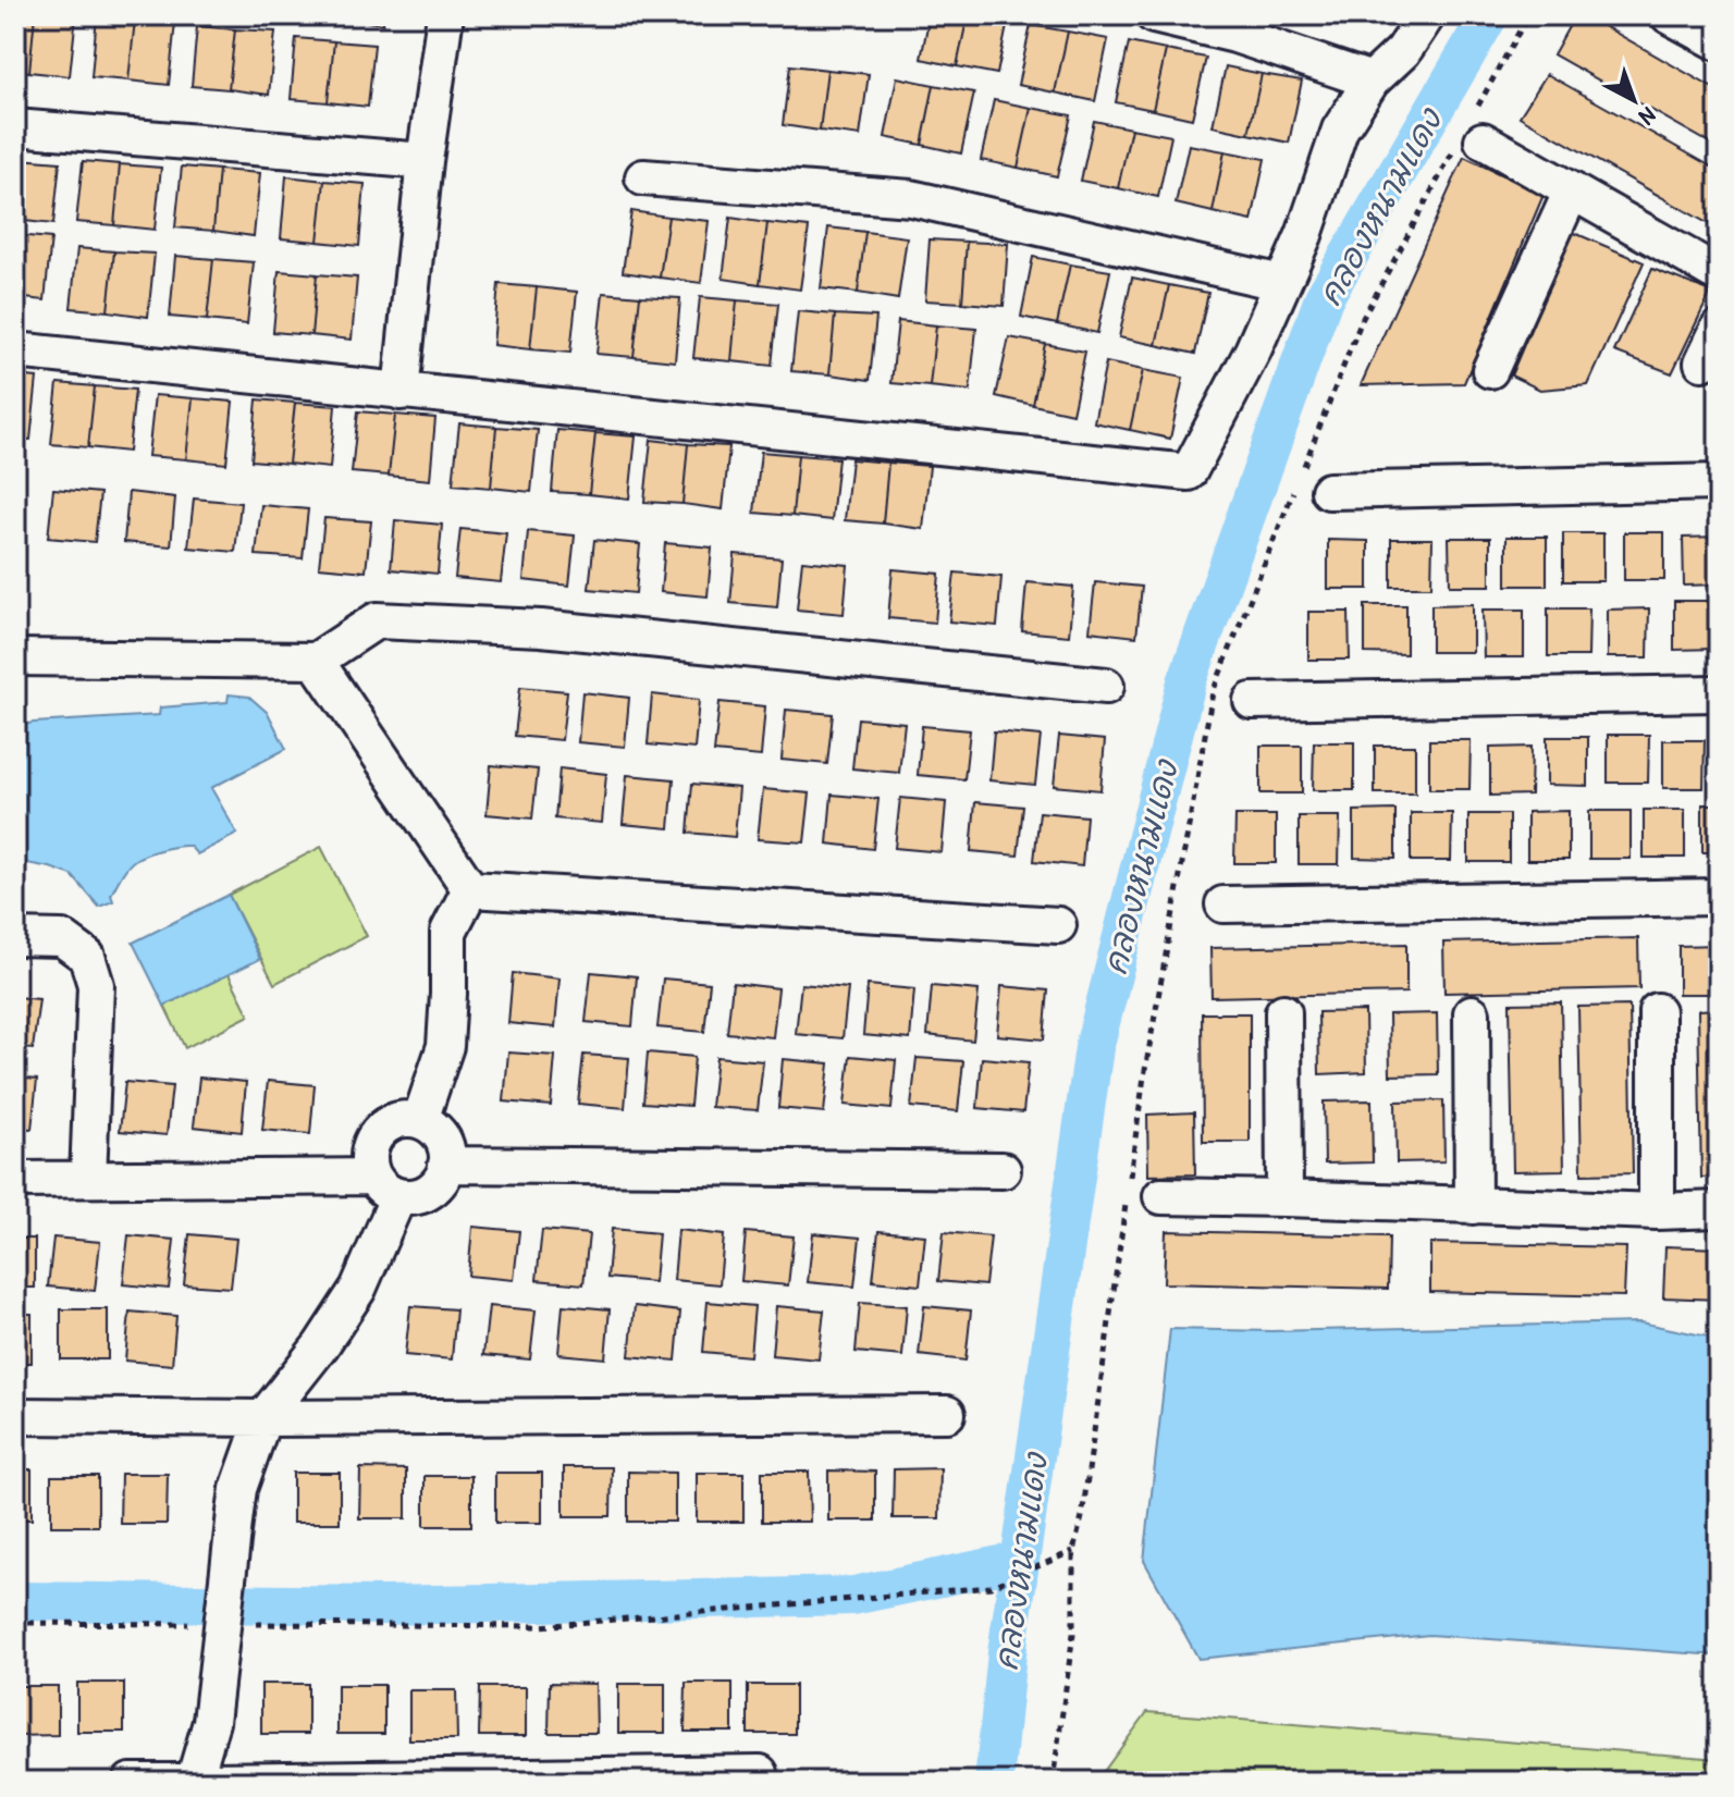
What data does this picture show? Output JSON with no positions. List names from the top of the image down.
{
  "water": ["คลองหนามแดง"],
  "north": "bottom right"
}
